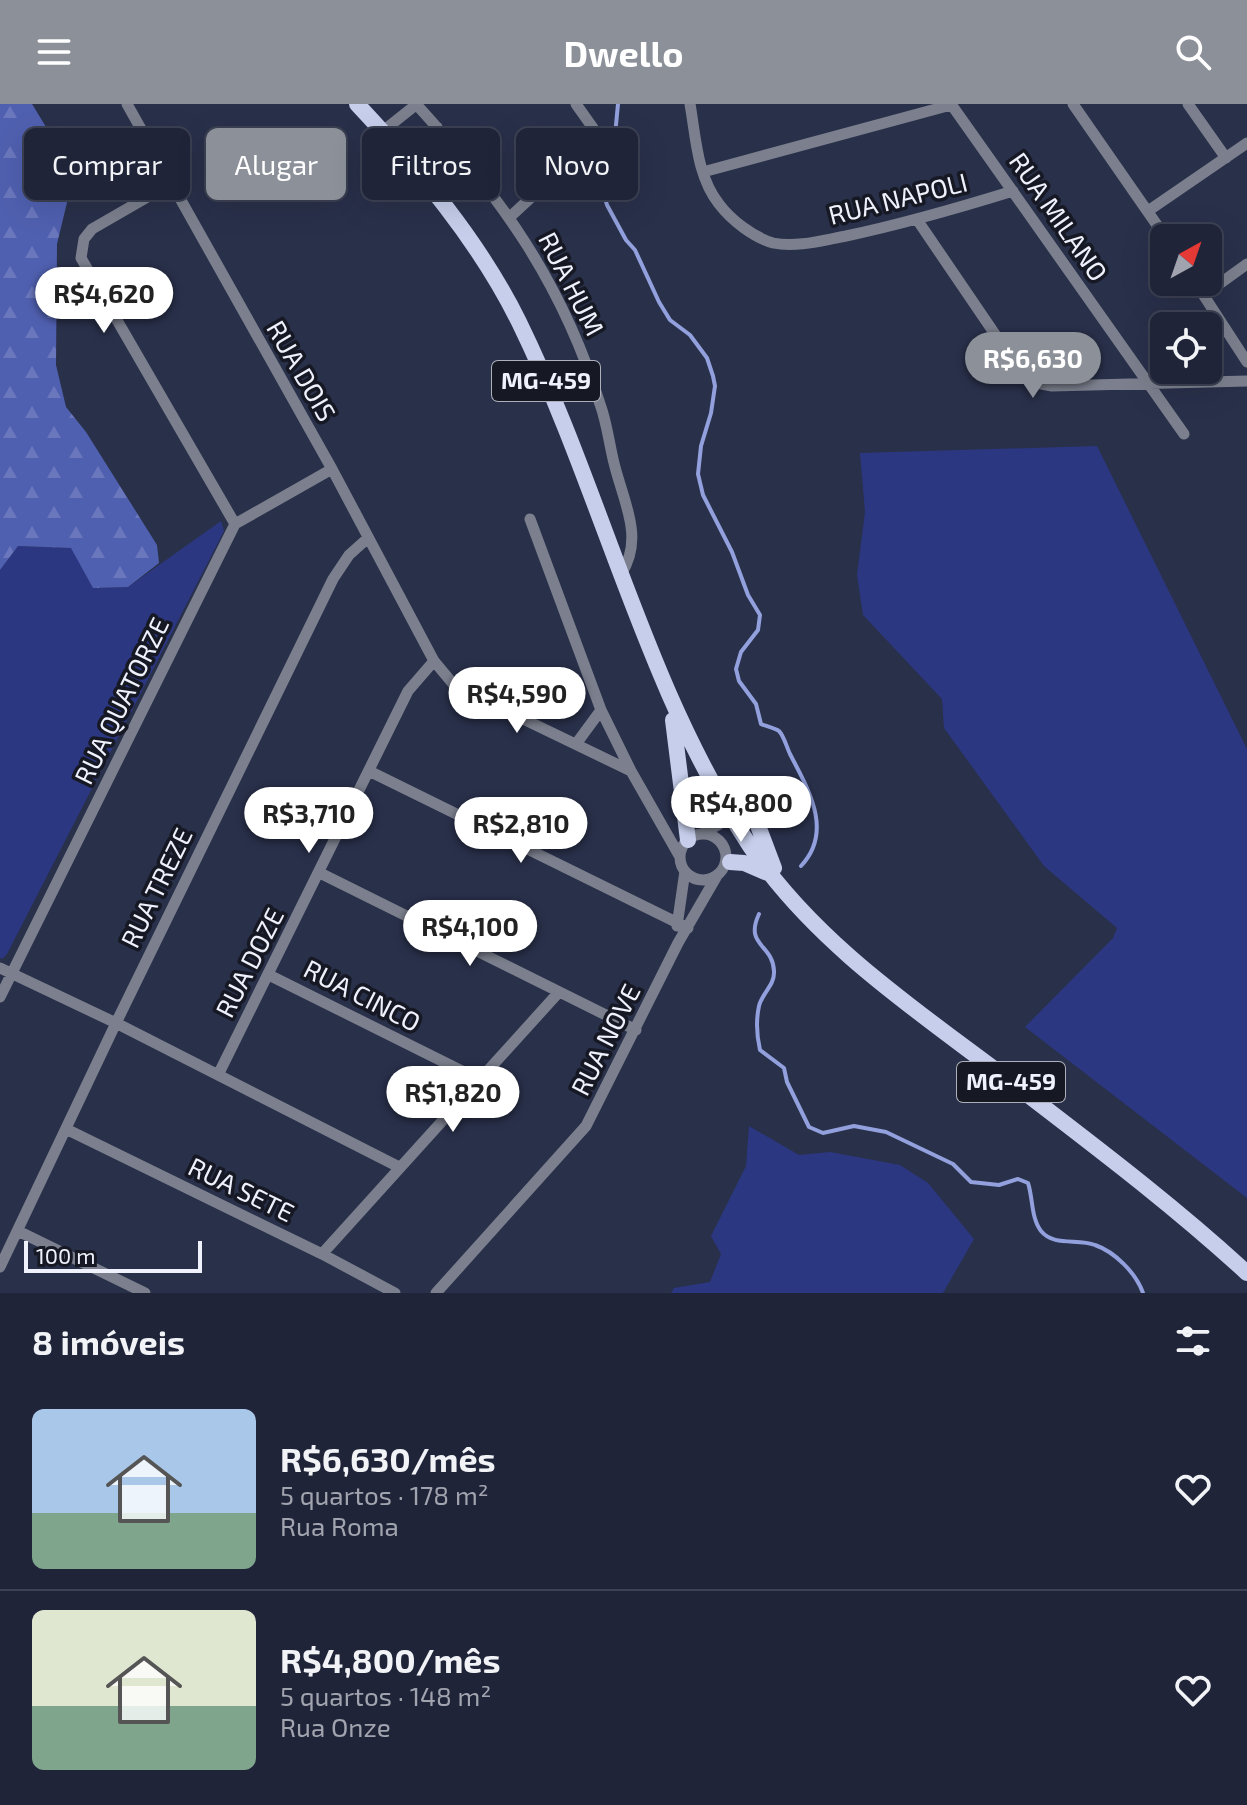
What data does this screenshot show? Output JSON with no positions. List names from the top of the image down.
{
  "streets": {
    "main road": ["MG-459"],
    "street": [
      "RUA NAPOLI",
      "RUA MILANO",
      "RUA HUM",
      "RUA DOIS",
      "RUA QUATORZE",
      "RUA TREZE",
      "RUA DOZE",
      "RUA CINCO",
      "RUA NOVE",
      "RUA SETE"
    ]
  },
  "crossings": [
    ["RUA NAPOLI", "RUA MILANO"],
    ["RUA HUM", "MG-459"],
    ["RUA DOIS", "RUA TREZE"],
    ["RUA DOIS", "RUA DOZE"],
    ["MG-459", "RUA NOVE"],
    ["RUA TREZE", "RUA SETE"],
    ["RUA DOZE", "RUA CINCO"]
  ],
  "scale_bar": "100 m",
  "north": "top right",
  "page": {
    "header": "Dwello",
    "chip": [
      "Comprar",
      "Alugar",
      "Filtros",
      "Novo"
    ],
    "price": [
      "R$4,620",
      "R$6,630",
      "R$4,590",
      "R$4,800",
      "R$3,710",
      "R$2,810",
      "R$4,100",
      "R$1,820"
    ],
    "scale": "100 m",
    "heading": "8 imóveis",
    "list": [
      {
        "name": "R$6,630/mês",
        "note": "5 quartos · 178 m² · Rua Roma"
      },
      {
        "name": "R$4,800/mês",
        "note": "5 quartos · 148 m² · Rua Onze"
      }
    ]
  }
}
